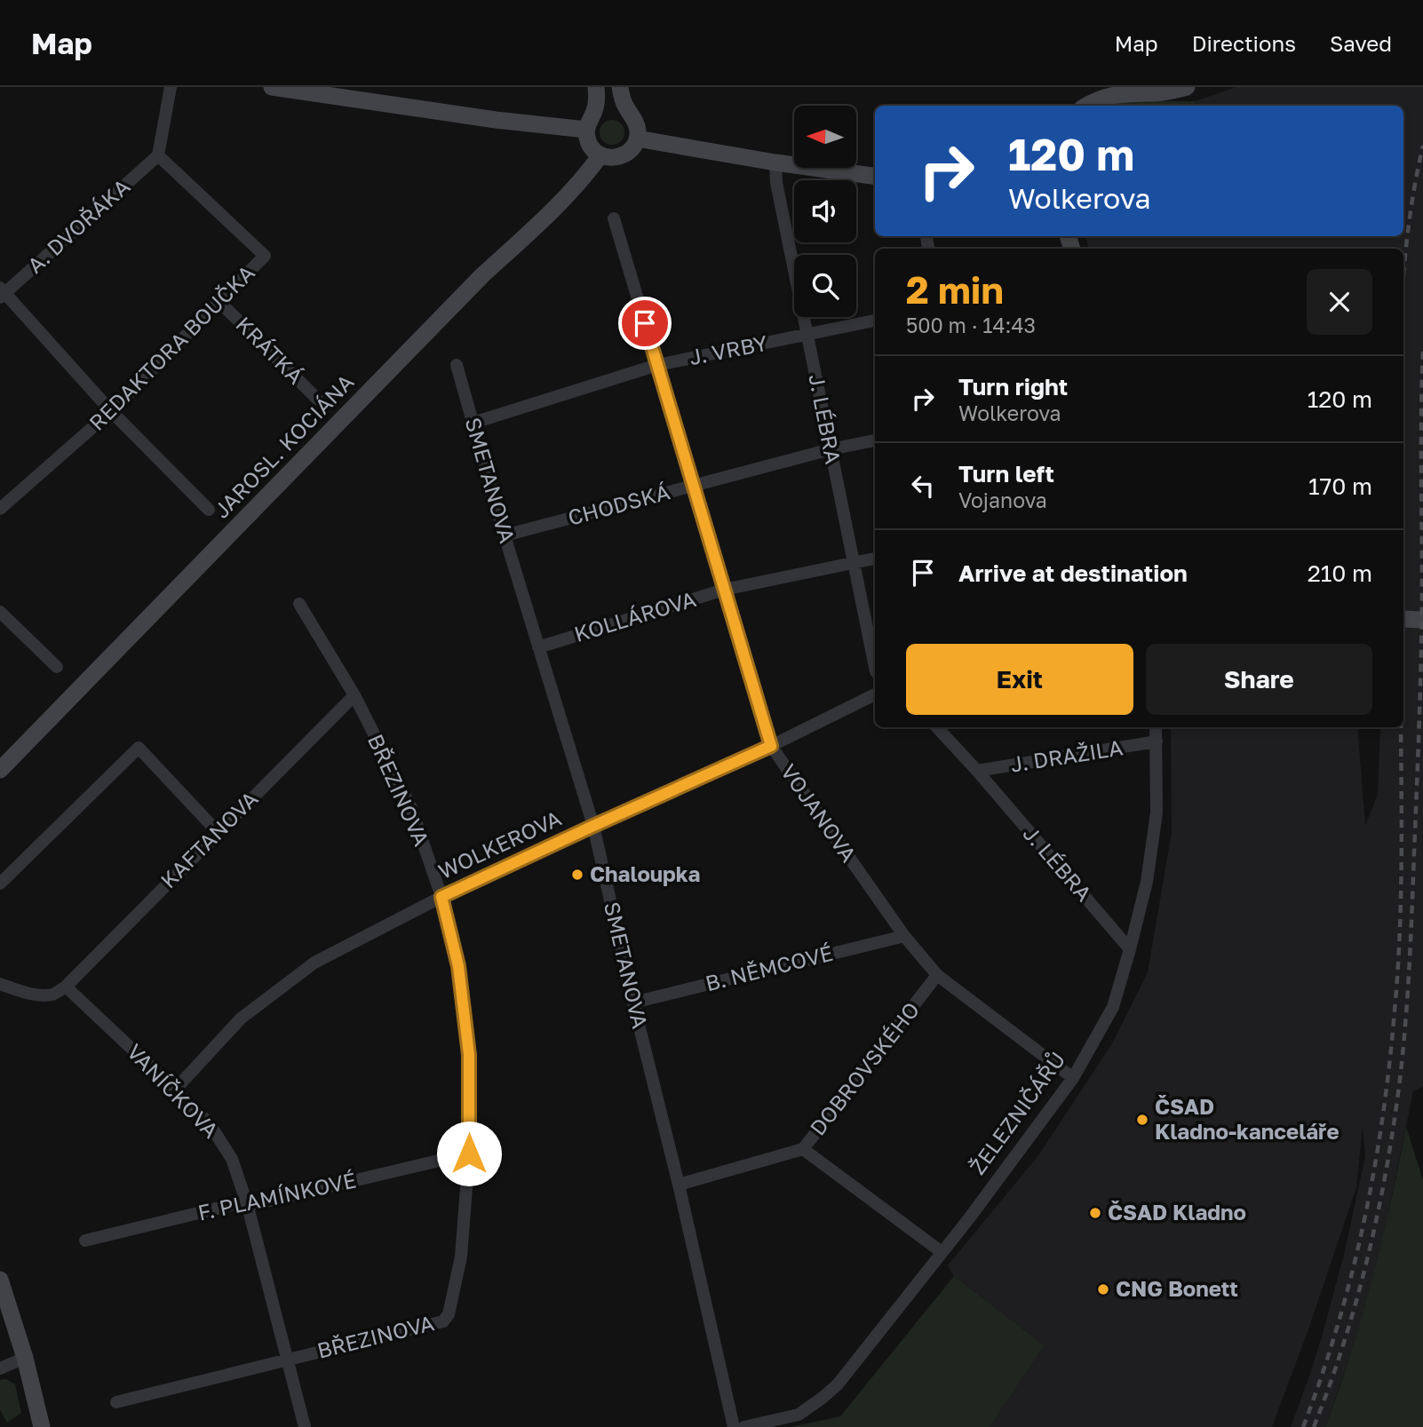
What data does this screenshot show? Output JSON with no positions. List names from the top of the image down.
{
  "streets": {
    "street": [
      "A. DVOŘÁKA",
      "REDAKTORA BOUČKA",
      "KRÁTKÁ",
      "J. VRBY",
      "J. LÉBRA",
      "JAROSL. KOCIÁNA",
      "SMETANOVA",
      "CHODSKÁ",
      "KOLLÁROVA",
      "J. DRAŽILA",
      "BŘEZINOVA",
      "VOJANOVA",
      "KAFTANOVA",
      "WOLKEROVA",
      "B. NĚMCOVÉ",
      "DOBROVSKÉHO",
      "VANÍČKOVA",
      "ŽELEZNIČÁŘŮ",
      "F. PLAMÍNKOVÉ"
    ]
  },
  "crossings": [
    ["A. DVOŘÁKA", "REDAKTORA BOUČKA"],
    ["REDAKTORA BOUČKA", "KRÁTKÁ"],
    ["J. VRBY", "J. LÉBRA"],
    ["J. VRBY", "SMETANOVA"],
    ["J. VRBY", "VOJANOVA"],
    ["J. LÉBRA", "CHODSKÁ"],
    ["J. LÉBRA", "KOLLÁROVA"],
    ["J. LÉBRA", "J. DRAŽILA"],
    ["J. LÉBRA", "ŽELEZNIČÁŘŮ"],
    ["SMETANOVA", "CHODSKÁ"],
    ["SMETANOVA", "KOLLÁROVA"],
    ["SMETANOVA", "WOLKEROVA"],
    ["SMETANOVA", "B. NĚMCOVÉ"],
    ["SMETANOVA", "DOBROVSKÉHO"],
    ["CHODSKÁ", "VOJANOVA"],
    ["KOLLÁROVA", "VOJANOVA"],
    ["J. DRAŽILA", "ŽELEZNIČÁŘŮ"],
    ["BŘEZINOVA", "KAFTANOVA"],
    ["BŘEZINOVA", "WOLKEROVA"],
    ["BŘEZINOVA", "VANÍČKOVA"],
    ["BŘEZINOVA", "F. PLAMÍNKOVÉ"],
    ["VOJANOVA", "WOLKEROVA"],
    ["VOJANOVA", "B. NĚMCOVÉ"],
    ["VOJANOVA", "DOBROVSKÉHO"],
    ["VOJANOVA", "ŽELEZNIČÁŘŮ"],
    ["KAFTANOVA", "VANÍČKOVA"],
    ["WOLKEROVA", "VANÍČKOVA"],
    ["VANÍČKOVA", "F. PLAMÍNKOVÉ"]
  ],
  "places": [
    "Chaloupka",
    "ČSAD Kladno-kanceláře",
    "ČSAD Kladno",
    "CNG Bonett"
  ],
  "north": "left",
  "page": {
    "header": "Map",
    "nav": ["Map", "Directions", "Saved"],
    "turn": ["120 m", "Wolkerova"],
    "heading": ["2 min", "500 m · 14:43"],
    "list": [
      {
        "name": "Turn right",
        "note": "Wolkerova",
        "value": "120 m"
      },
      {
        "name": "Turn left",
        "note": "Vojanova",
        "value": "170 m"
      },
      {
        "name": "Arrive at destination",
        "value": "210 m"
      }
    ],
    "buttons": ["Exit", "Share"]
  }
}
